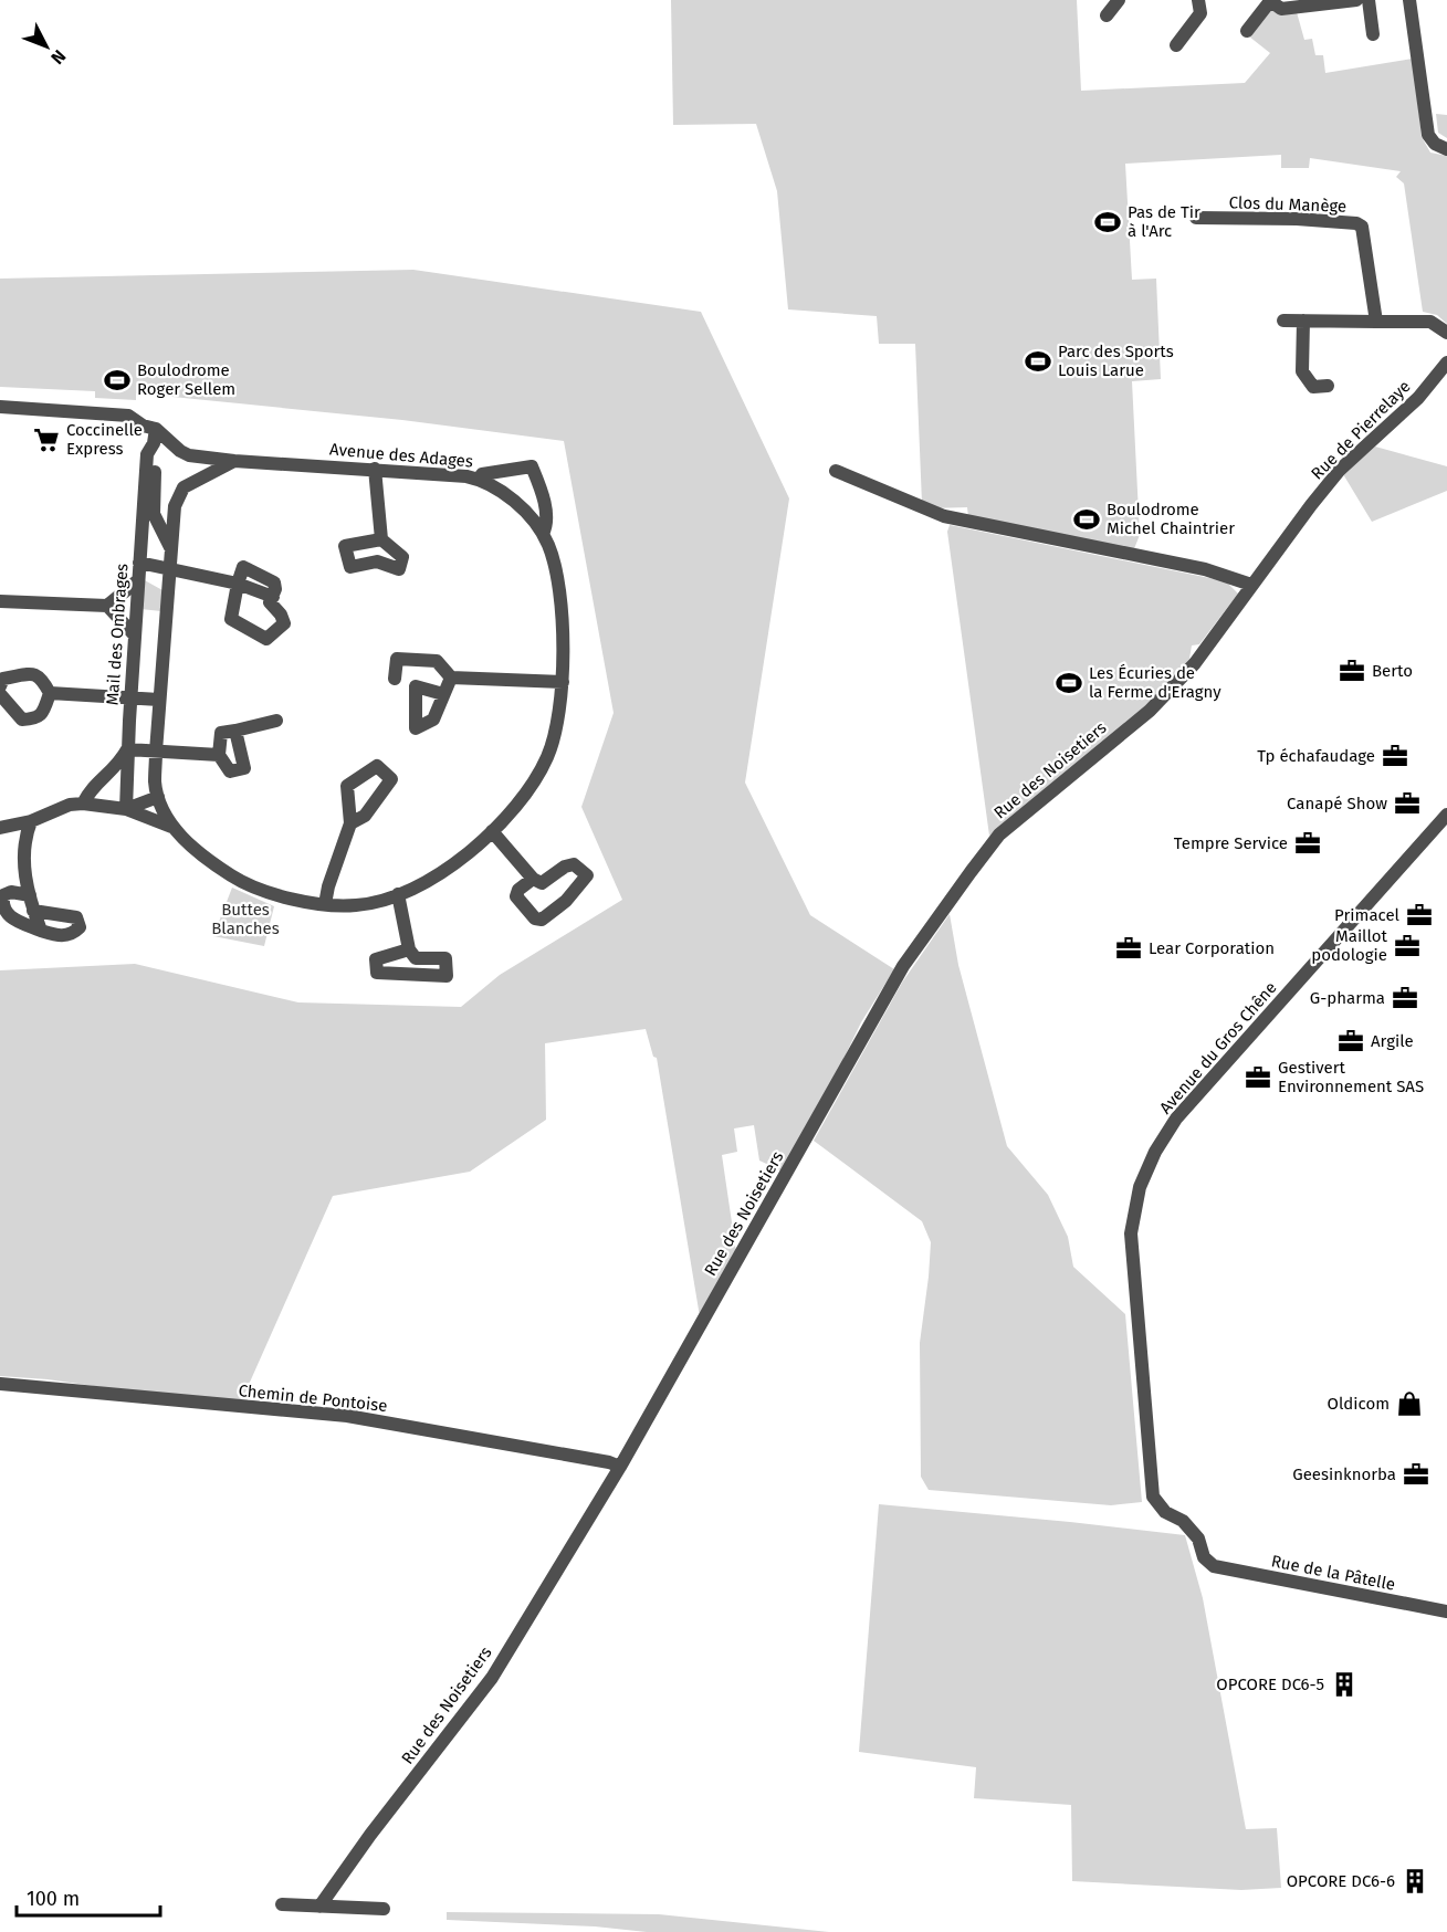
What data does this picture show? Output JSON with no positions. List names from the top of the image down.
{
  "streets": {
    "street": [
      "Clos du Manège",
      "Rue de Pierrelaye",
      "Avenue des Adages",
      "Mail des Ombrages",
      "Rue des Noisetiers",
      "Avenue du Gros Chêne",
      "Chemin de Pontoise",
      "Rue de la Pâtelle"
    ]
  },
  "crossings": [
    ["Rue de Pierrelaye", "Rue des Noisetiers"],
    ["Avenue des Adages", "Mail des Ombrages"],
    ["Rue des Noisetiers", "Chemin de Pontoise"],
    ["Avenue du Gros Chêne", "Rue de la Pâtelle"]
  ],
  "parks": ["Buttes Blanches"],
  "places": {
    "sports": [
      "Pas de Tir à l'Arc",
      "Parc des Sports Louis Larue",
      "Boulodrome Roger Sellem",
      "Boulodrome Michel Chaintrier",
      "Les Écuries de la Ferme d'Eragny"
    ],
    "supermarket": ["Coccinelle Express"],
    "office": [
      "Berto",
      "Tp échafaudage",
      "Canapé Show",
      "Tempre Service",
      "Primacel",
      "Maillot podologie",
      "Lear Corporation",
      "G-pharma",
      "Argile",
      "Gestivert Environnement SAS",
      "Geesinknorba"
    ],
    "shop": ["Oldicom"],
    "building": ["OPCORE DC6-5", "OPCORE DC6-6"]
  },
  "scale_bar": "100 m",
  "north": "bottom right"
}
